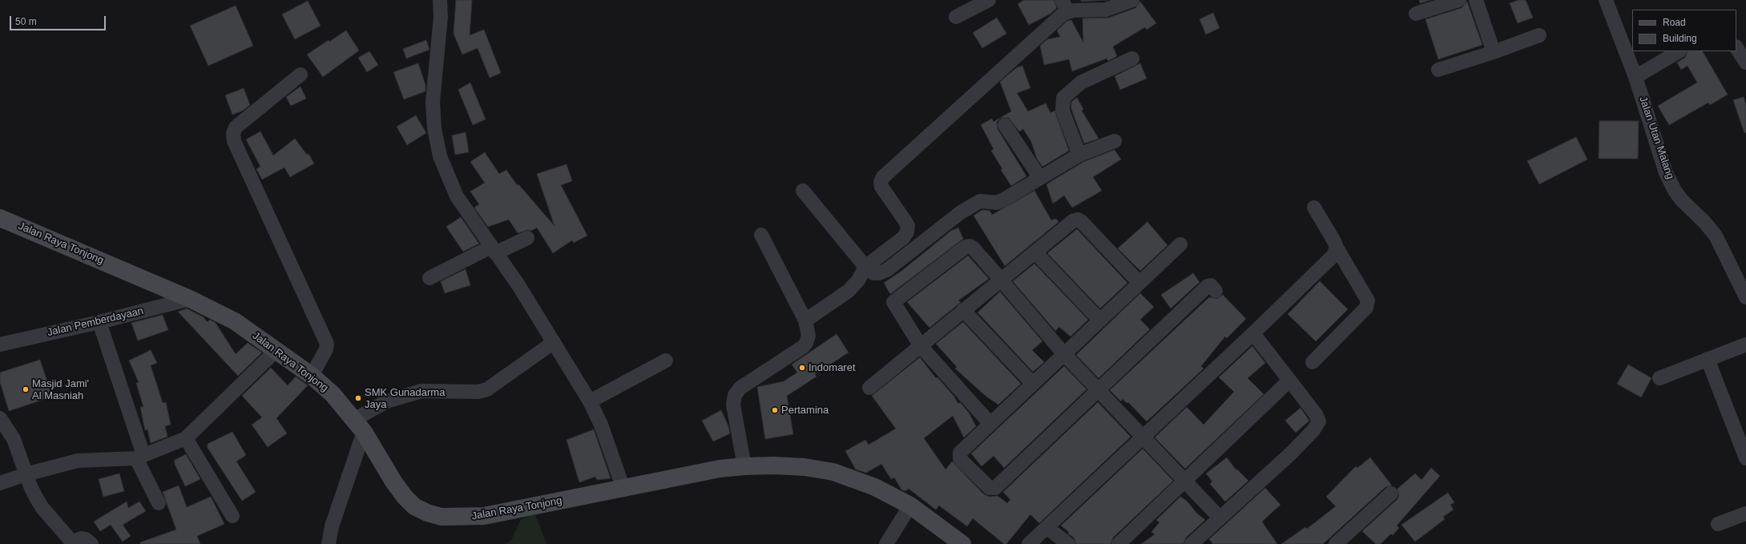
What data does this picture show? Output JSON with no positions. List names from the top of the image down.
{
  "streets": {
    "main road": ["Jalan Raya Tonjong"],
    "street": ["Jalan Utan Malang", "Jalan Pemberdayaan"]
  },
  "crossings": [
    ["Jalan Raya Tonjong", "Jalan Pemberdayaan"]
  ],
  "places": [
    "Indomaret",
    "Masjid Jami' Al Masniah",
    "SMK Gunadarma Jaya",
    "Pertamina"
  ],
  "legend": ["Road", "Building"],
  "scale_bar": "50 m"
}
